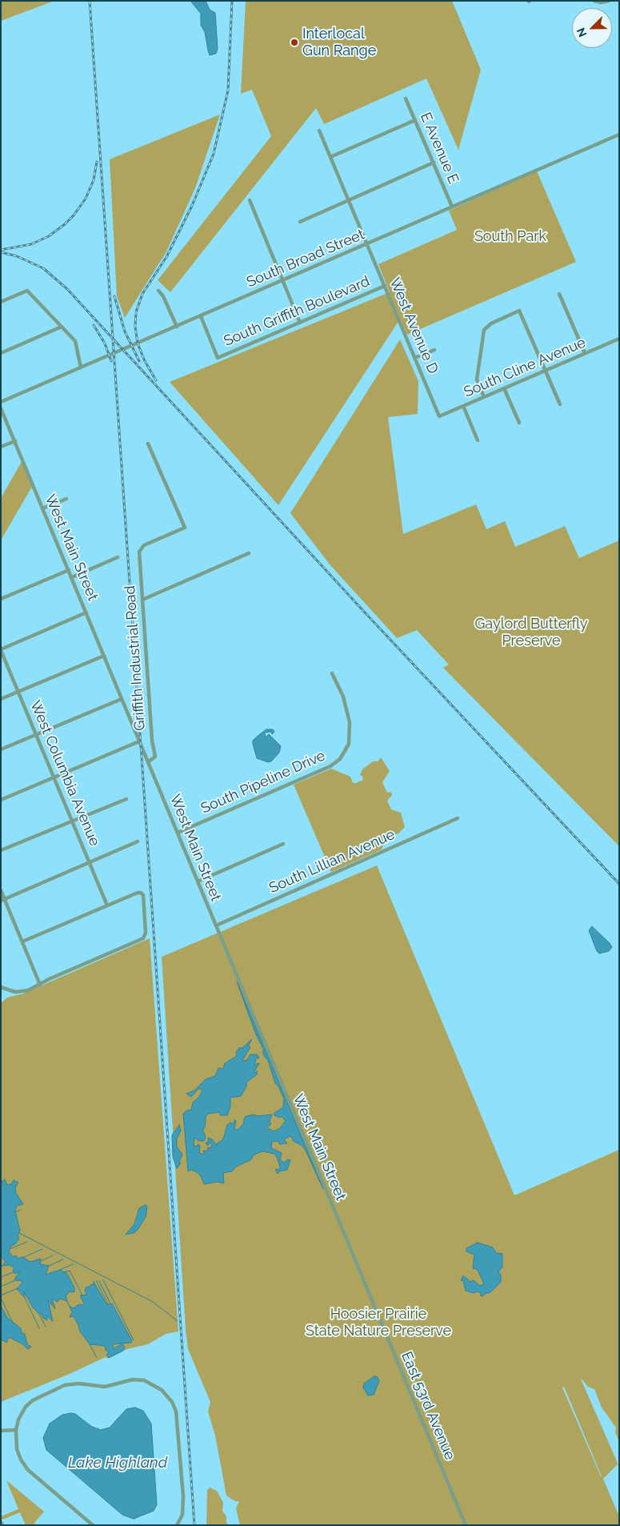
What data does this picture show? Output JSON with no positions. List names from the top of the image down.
{
  "streets": {
    "street": [
      "E Avenue E",
      "South Broad Street",
      "South Griffith Boulevard",
      "West Avenue D",
      "South Cline Avenue",
      "West Main Street",
      "Griffith Industrial Road",
      "West Columbia Avenue",
      "South Pipeline Drive",
      "South Lillian Avenue",
      "East 53rd Avenue"
    ]
  },
  "crossings": [
    ["E Avenue E", "South Broad Street"],
    ["South Broad Street", "South Griffith Boulevard"],
    ["South Broad Street", "West Avenue D"],
    ["South Griffith Boulevard", "West Avenue D"],
    ["West Avenue D", "South Cline Avenue"],
    ["West Main Street", "Griffith Industrial Road"],
    ["West Main Street", "South Pipeline Drive"],
    ["West Main Street", "South Lillian Avenue"],
    ["West Main Street", "East 53rd Avenue"]
  ],
  "water": ["Lake Highland"],
  "parks": ["South Park", "Gaylord Butterfly Preserve", "Hoosier Prairie State Nature Preserve"],
  "places": ["Interlocal Gun Range"],
  "north": "bottom left"
}
